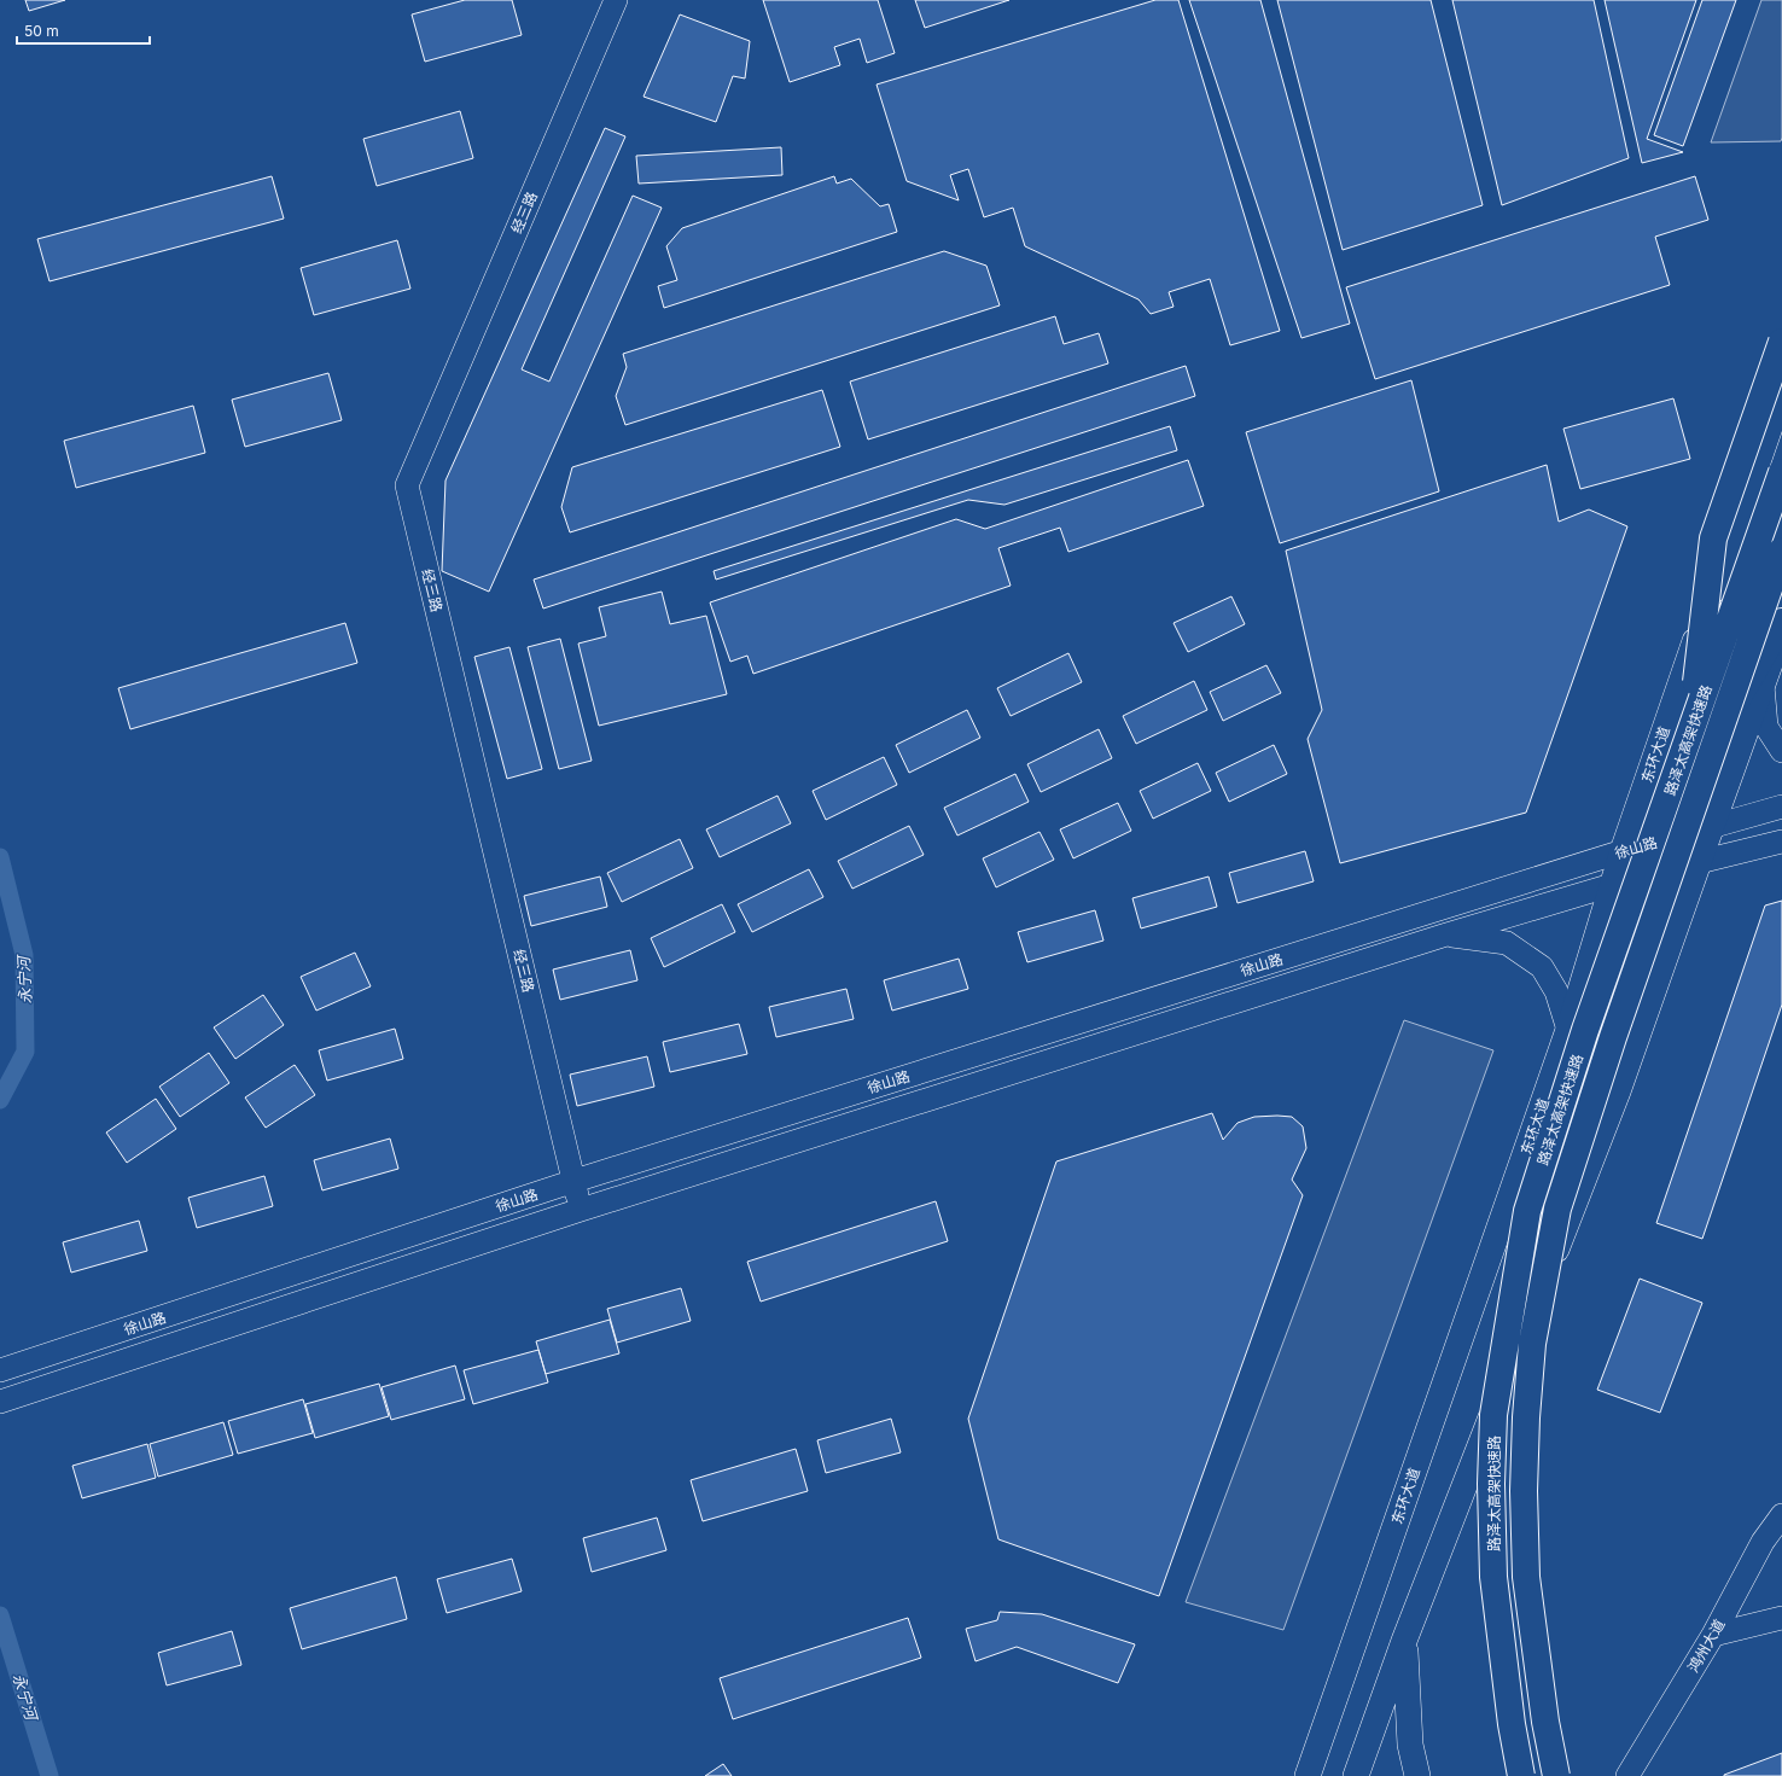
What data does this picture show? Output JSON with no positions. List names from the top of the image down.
{
  "streets": {
    "highway": ["路泽太高架快速路"],
    "main road": [
      "经三路",
      "东环大道",
      "徐山路",
      "鸿州大道"
    ]
  },
  "crossings": [
    ["经三路", "徐山路"],
    ["东环大道", "徐山路"]
  ],
  "water": ["永宁河"],
  "scale_bar": "50 m"
}
